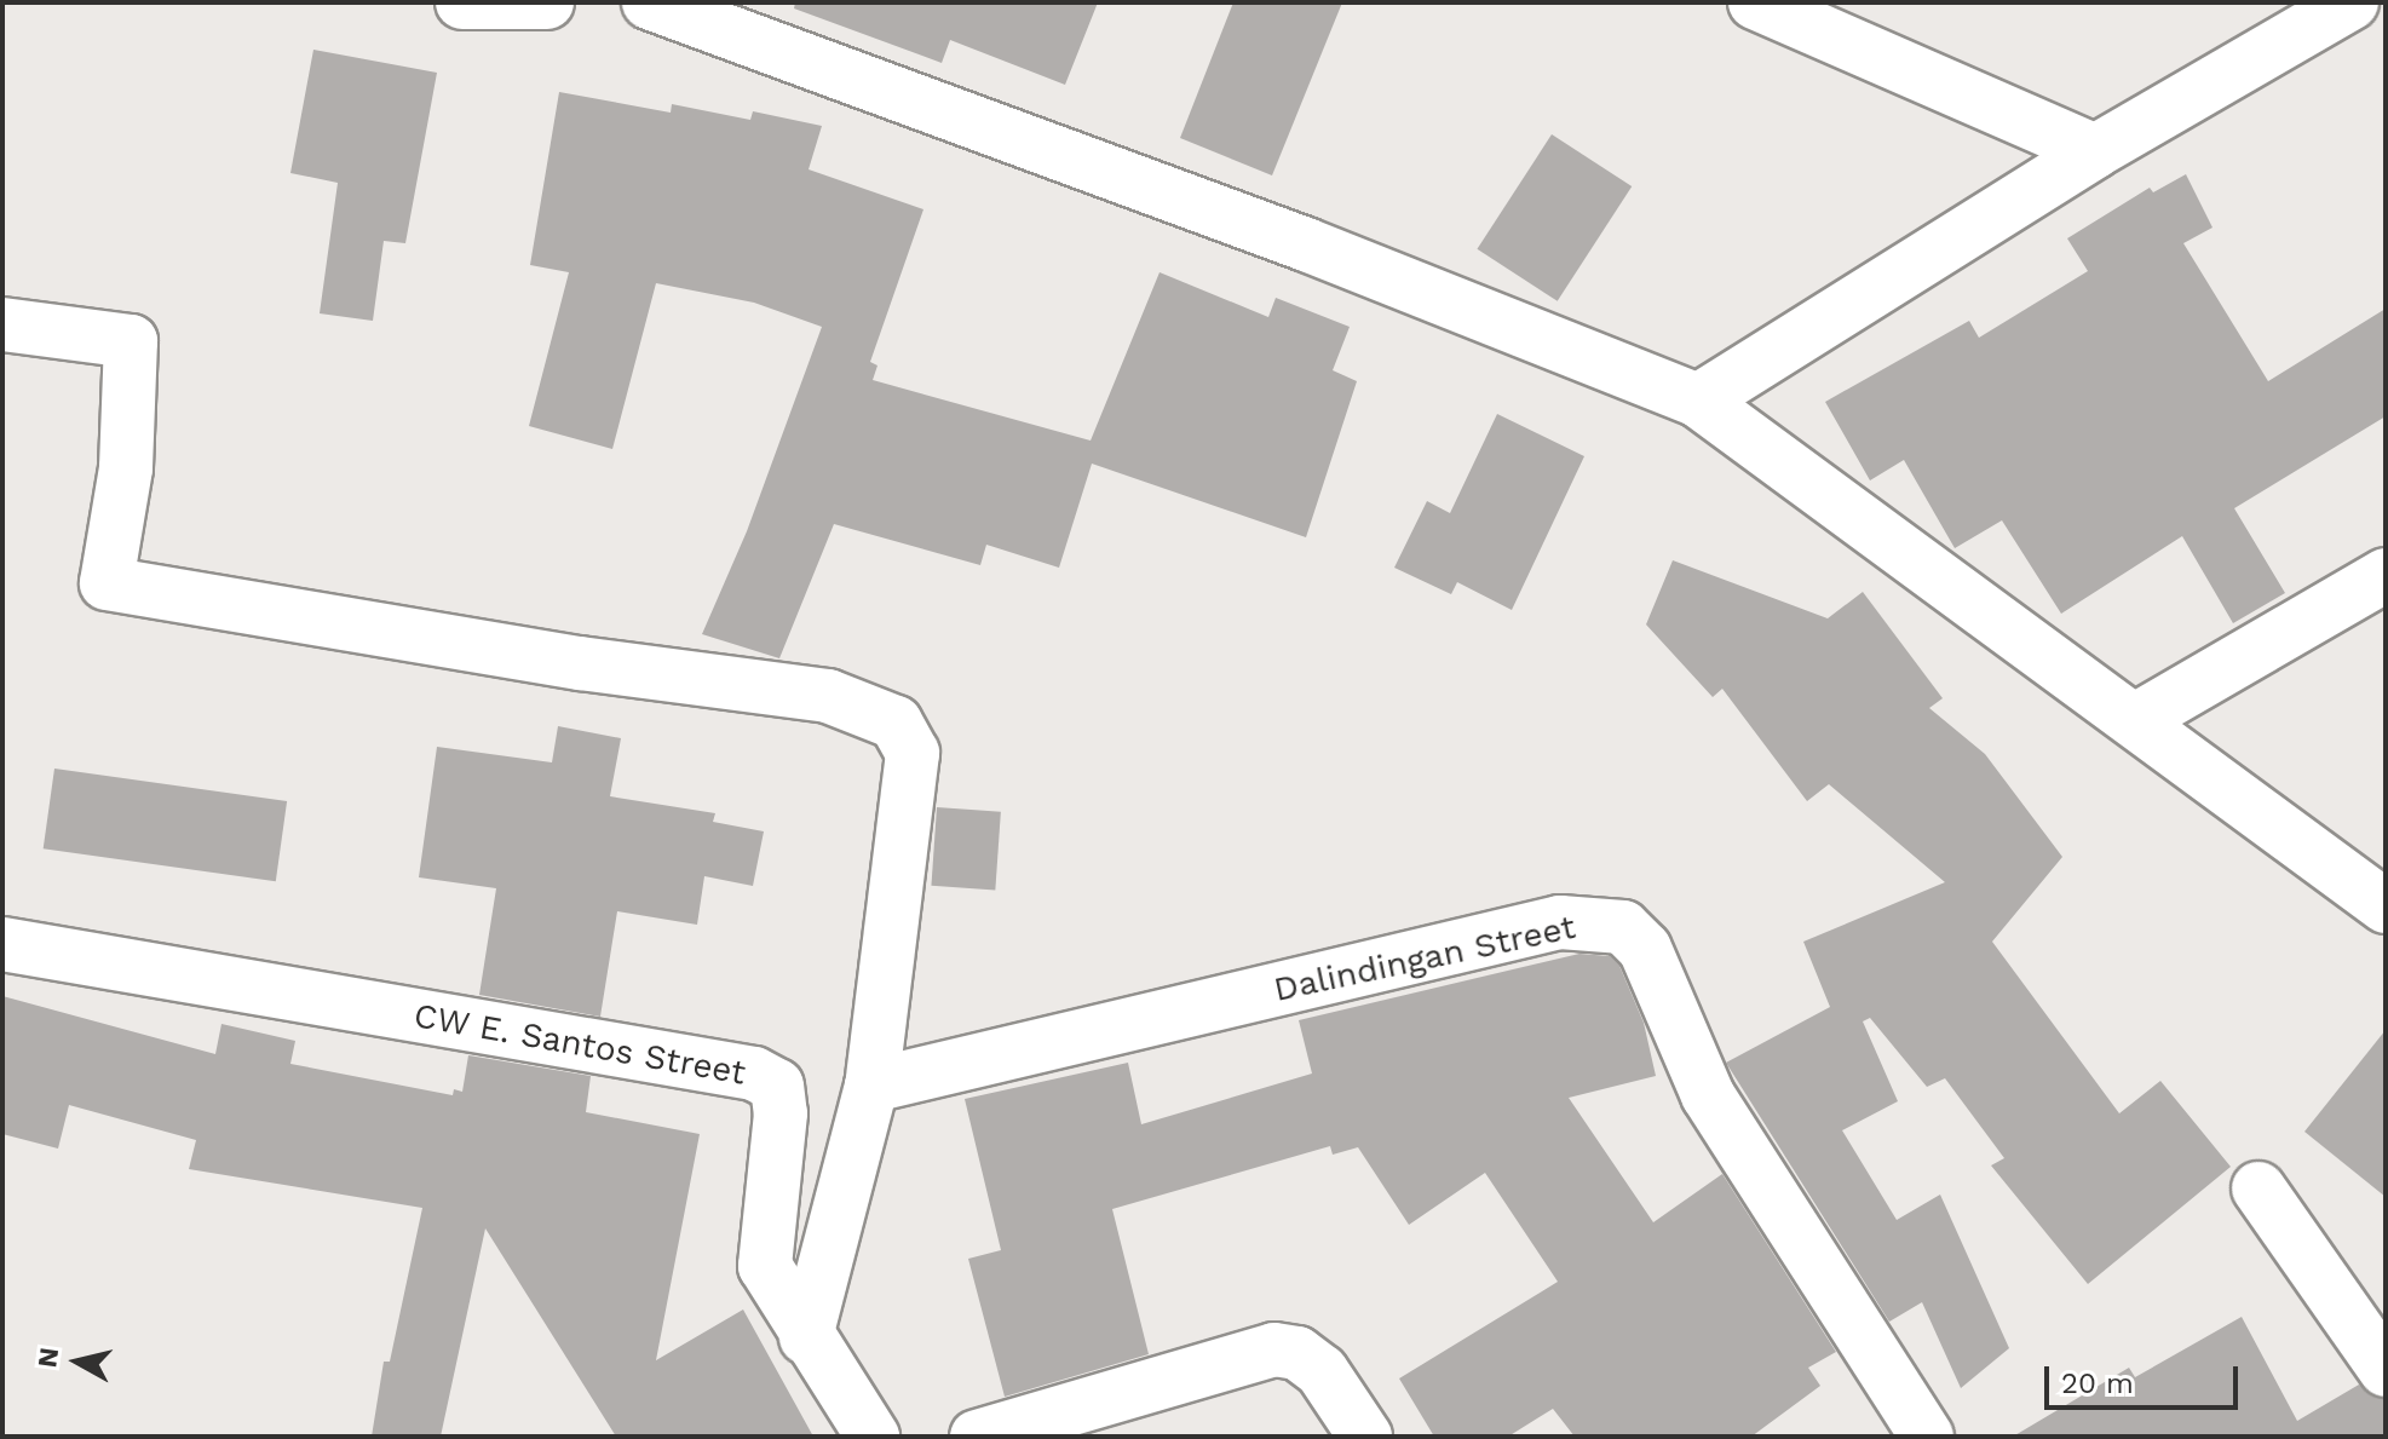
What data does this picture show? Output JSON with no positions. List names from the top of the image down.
{
  "streets": {
    "street": ["Dalindingan Street", "CW E. Santos Street"]
  },
  "scale_bar": "20 m",
  "north": "left"
}
